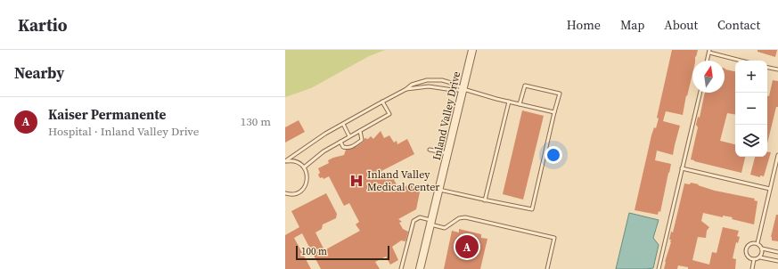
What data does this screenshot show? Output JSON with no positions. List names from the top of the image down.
{
  "streets": {
    "street": ["Inland Valley Drive"]
  },
  "places": {
    "hospital": ["Inland Valley Medical Center"]
  },
  "scale_bar": "100 m",
  "north": "top",
  "page": {
    "header": "Kartio",
    "nav": [
      "Home",
      "Map",
      "About",
      "Contact"
    ],
    "heading": "Nearby",
    "map_buttons": ["+", "−"],
    "list": [
      {
        "mark": "A",
        "name": "Kaiser Permanente",
        "note": "Hospital · Inland Valley Drive",
        "value": "130 m"
      }
    ],
    "pins": "A",
    "scale": "100 m"
  }
}
